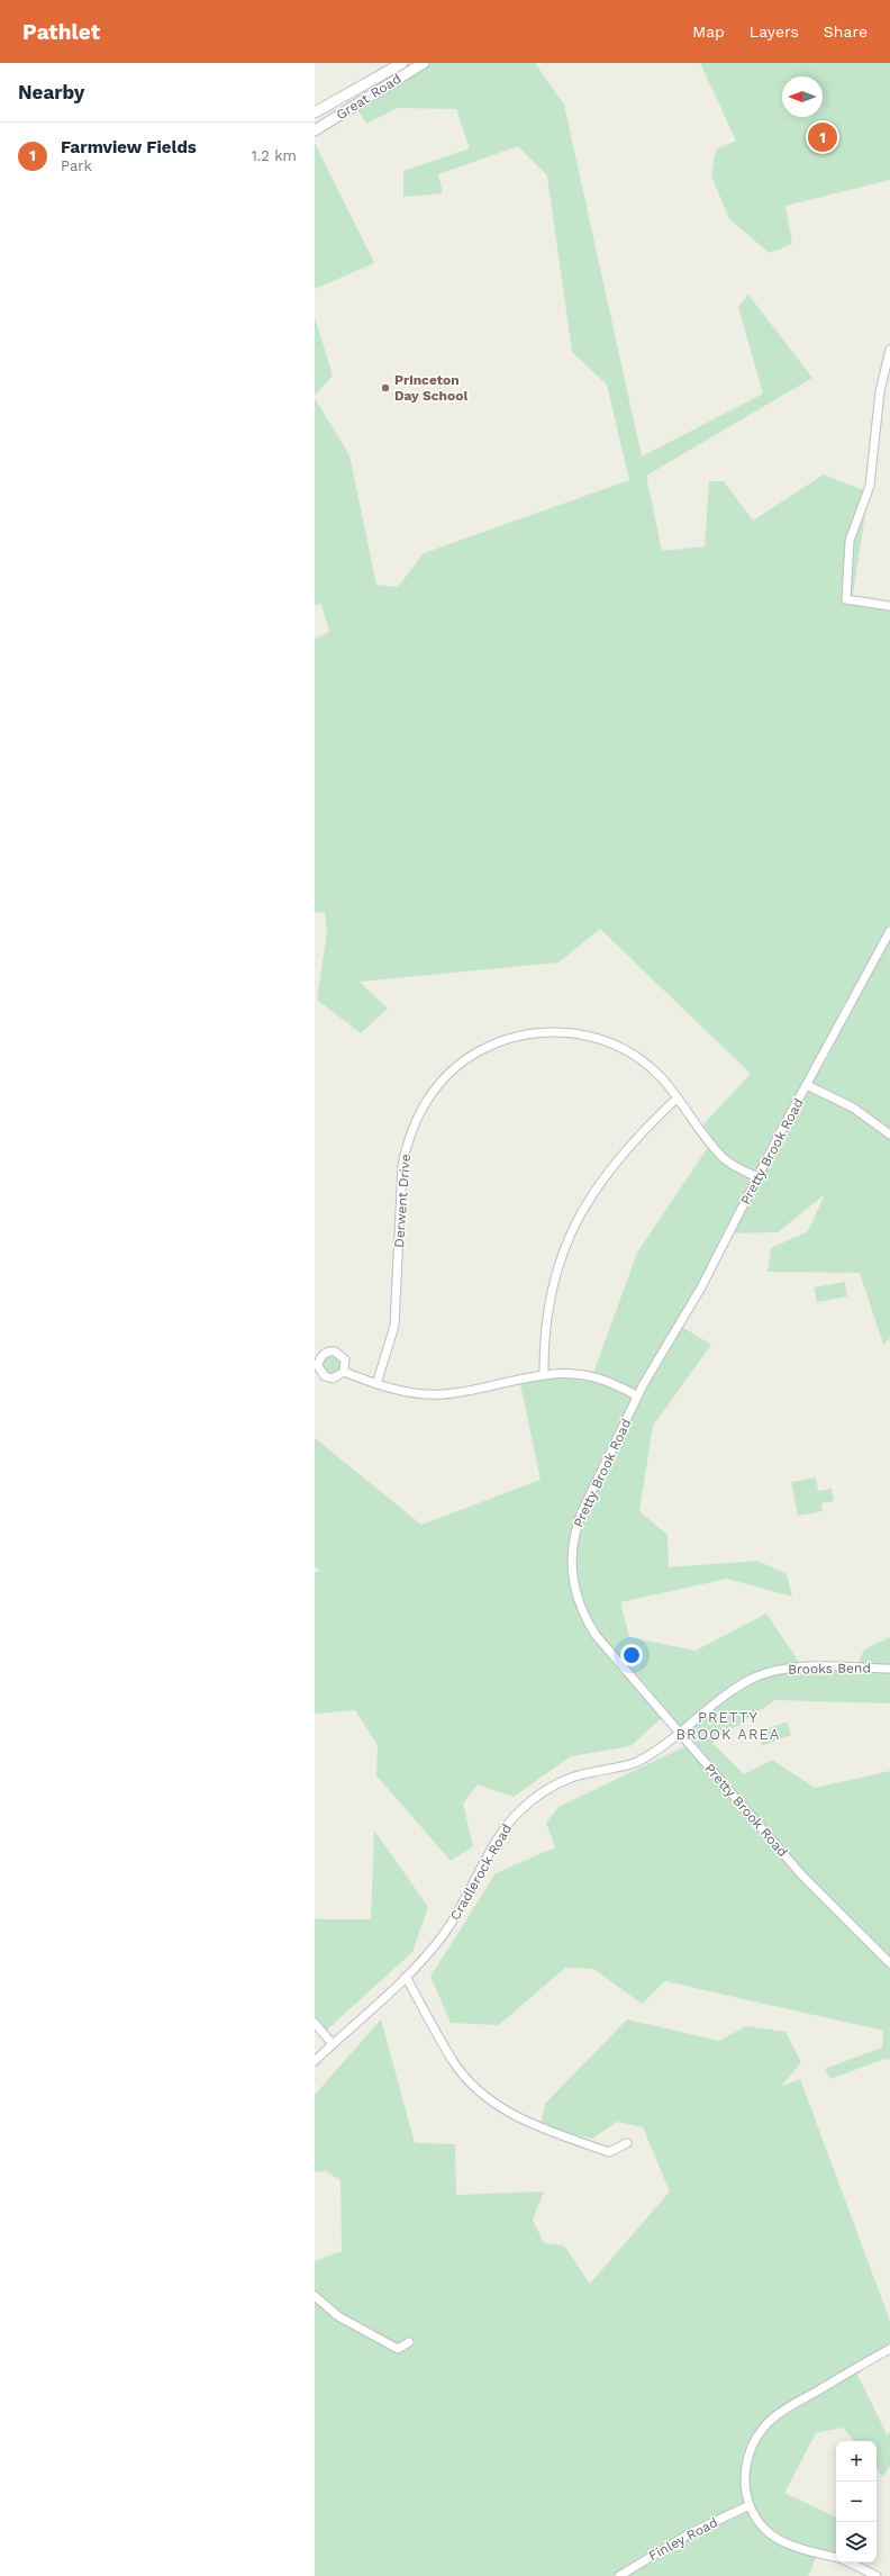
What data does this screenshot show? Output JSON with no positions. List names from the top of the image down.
{
  "streets": {
    "street": [
      "Great Road",
      "Pretty Brook Road",
      "Derwent Drive",
      "Brooks Bend",
      "Cradlerock Road",
      "Finley Road"
    ]
  },
  "crossings": [
    ["Pretty Brook Road", "Derwent Drive"],
    ["Pretty Brook Road", "Brooks Bend"],
    ["Pretty Brook Road", "Cradlerock Road"],
    ["Brooks Bend", "Cradlerock Road"]
  ],
  "districts": ["PRETTY BROOK AREA"],
  "places": ["Princeton Day School"],
  "north": "left",
  "page": {
    "header": "Pathlet",
    "nav": ["Map", "Layers", "Share"],
    "heading": "Nearby",
    "pins": "1",
    "list": [
      {
        "mark": "1",
        "name": "Farmview Fields",
        "note": "Park",
        "value": "1.2 km"
      }
    ],
    "map_buttons": ["+", "−"]
  }
}
